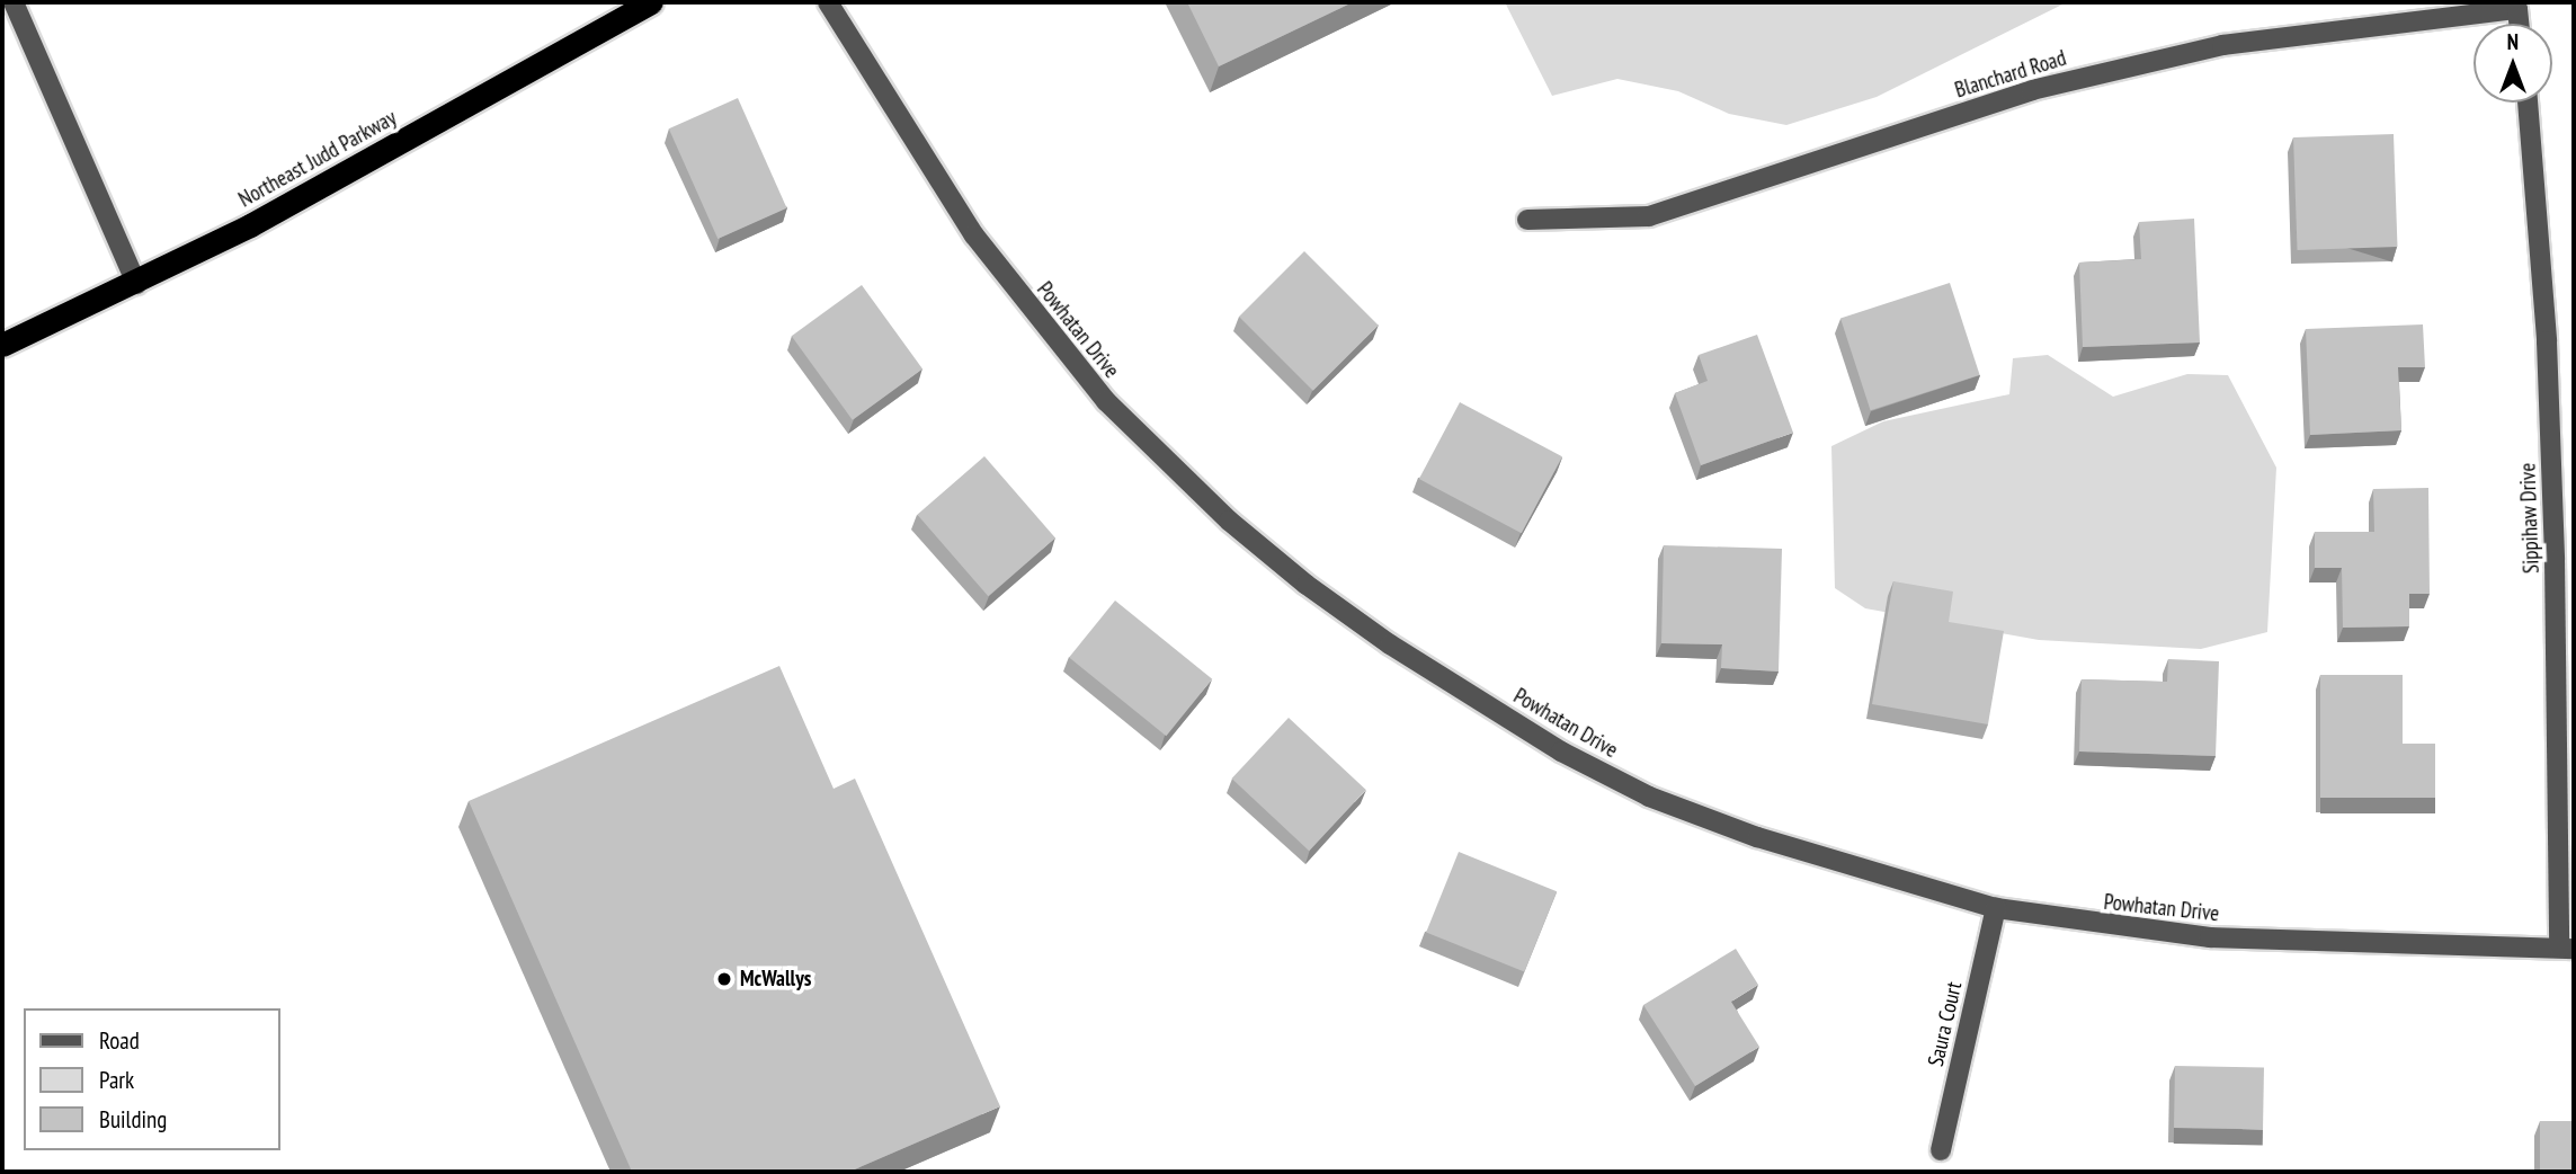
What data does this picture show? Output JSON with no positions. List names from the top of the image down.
{
  "streets": {
    "highway": ["Northeast Judd Parkway"],
    "street": [
      "Blanchard Road",
      "Powhatan Drive",
      "Sippihaw Drive",
      "Saura Court"
    ]
  },
  "crossings": [
    ["Powhatan Drive", "Sippihaw Drive"],
    ["Powhatan Drive", "Saura Court"]
  ],
  "places": ["McWallys"],
  "legend": ["Road", "Park", "Building"],
  "north": "top"
}
